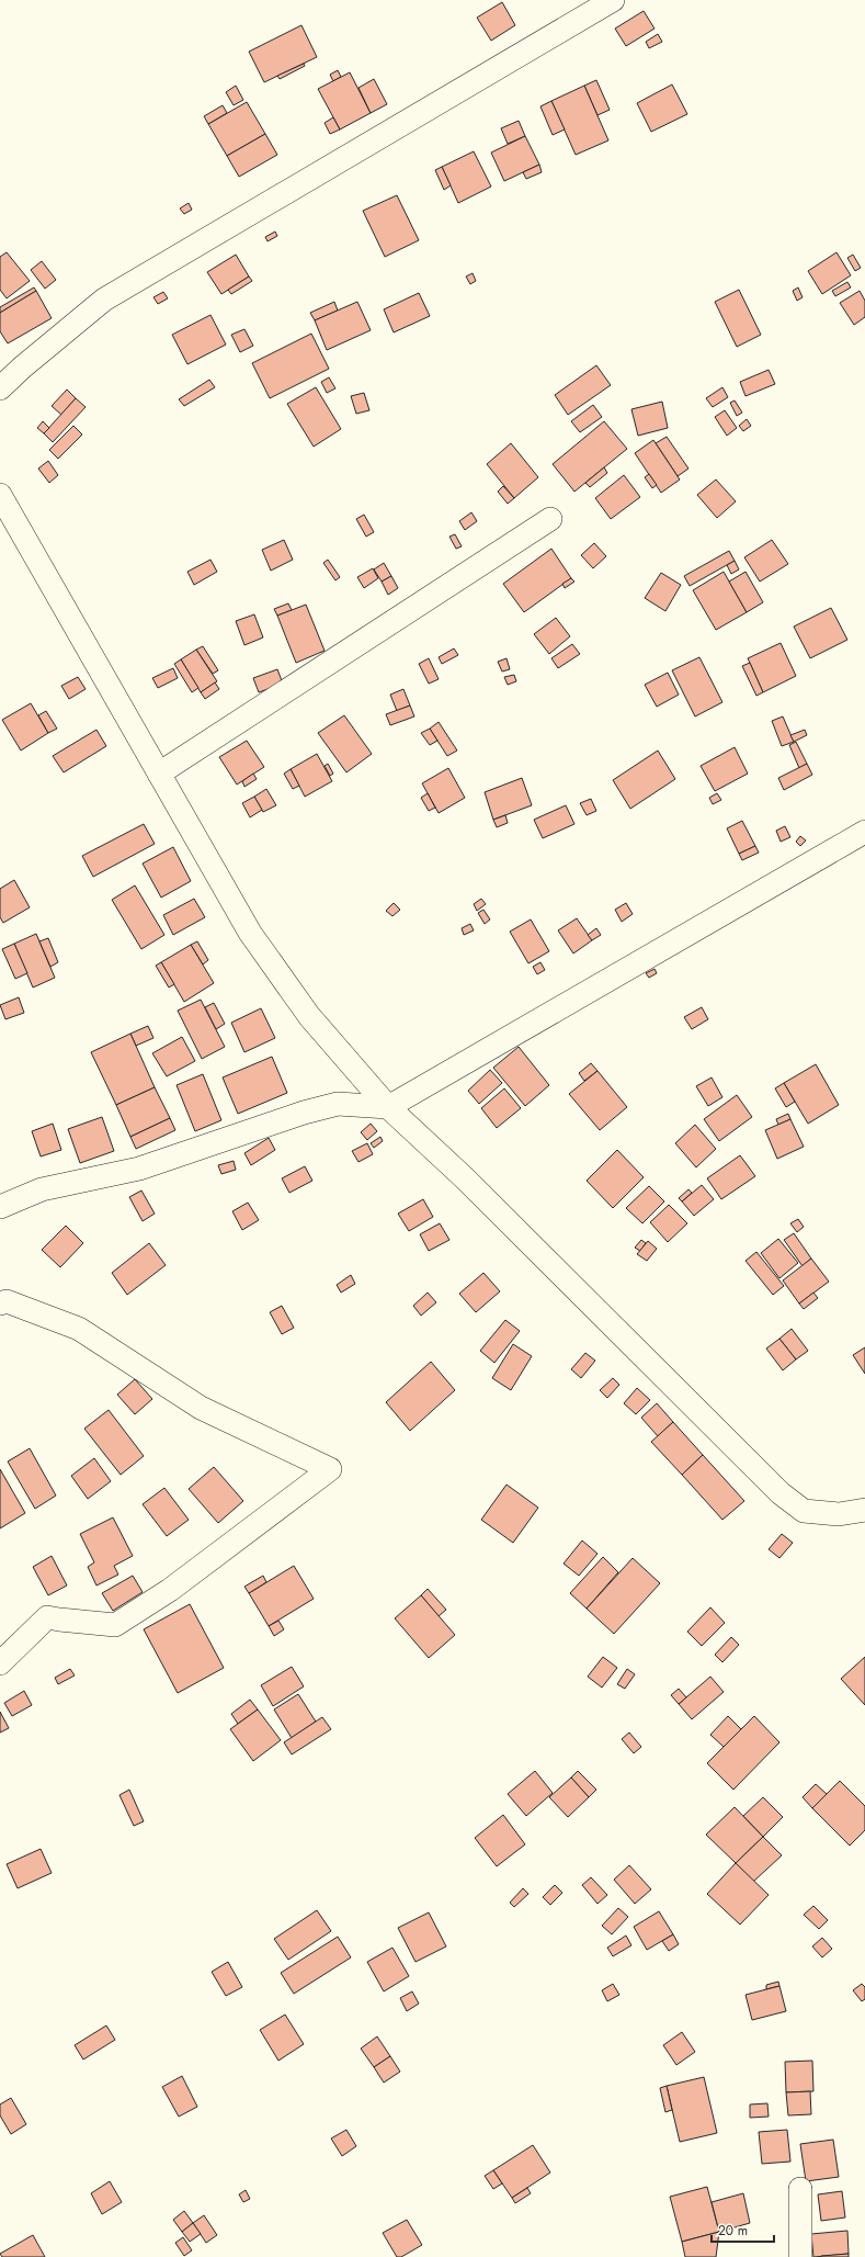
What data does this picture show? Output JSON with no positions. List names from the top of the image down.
{
  "scale_bar": "20 m"
}
